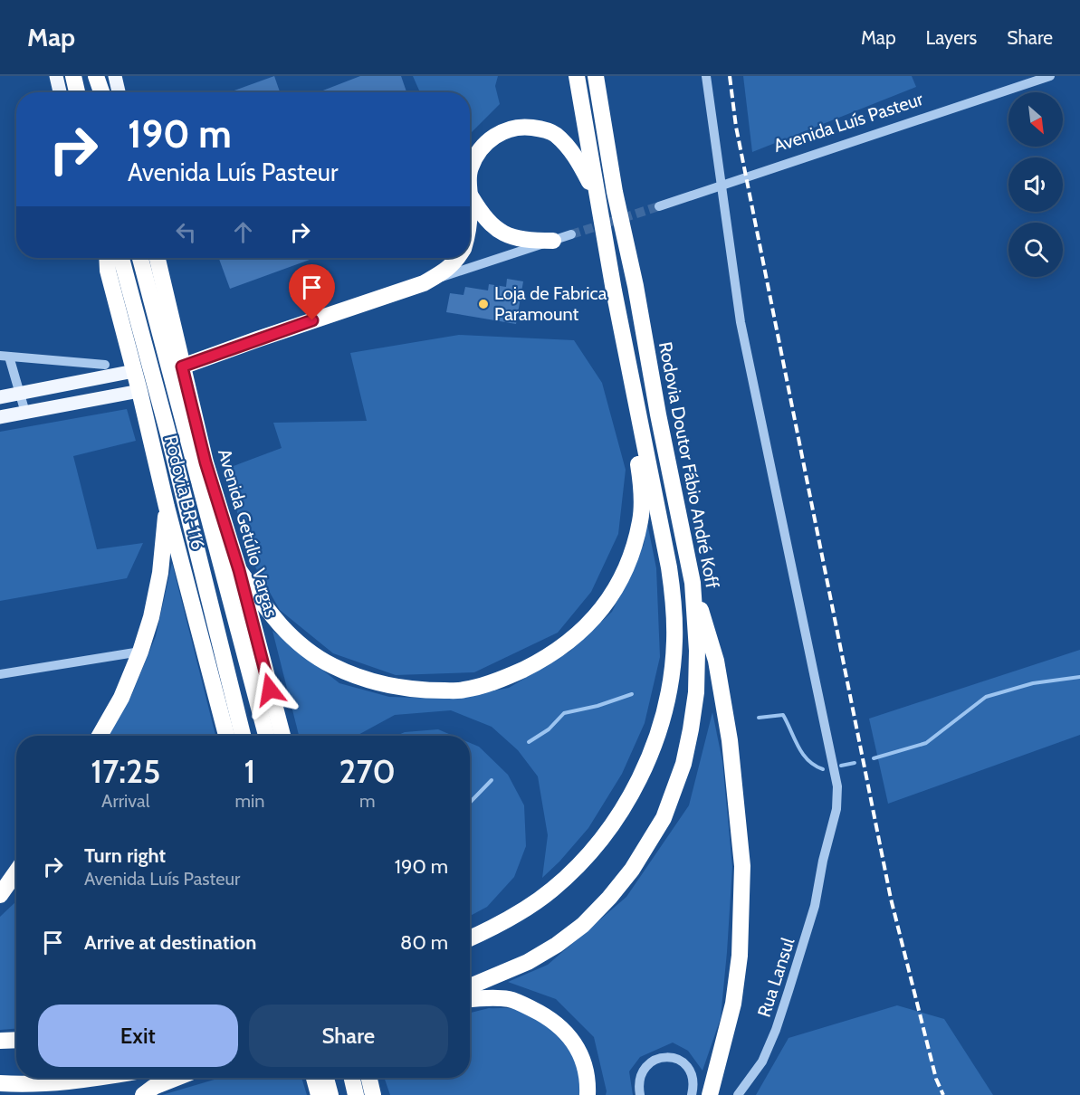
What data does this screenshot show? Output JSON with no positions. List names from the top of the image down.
{
  "streets": {
    "highway": ["Rodovia Doutor Fábio André Koff", "Rodovia BR-116", "Avenida Getúlio Vargas"],
    "street": ["Avenida Luís Pasteur", "Rua Lansul"]
  },
  "crossings": [
    ["Avenida Luís Pasteur", "Rua Lansul"]
  ],
  "places": ["Loja de Fabrica Paramount"],
  "north": "bottom right",
  "page": {
    "header": "Map",
    "nav": ["Map", "Layers", "Share"],
    "turn": ["190 m", "Avenida Luís Pasteur"],
    "eta": [
      "17:25",
      "Arrival",
      "1",
      "min",
      "270",
      "m"
    ],
    "list": [
      {
        "name": "Turn right",
        "note": "Avenida Luís Pasteur",
        "value": "190 m"
      },
      {
        "name": "Arrive at destination",
        "value": "80 m"
      }
    ],
    "buttons": ["Exit", "Share"]
  }
}
